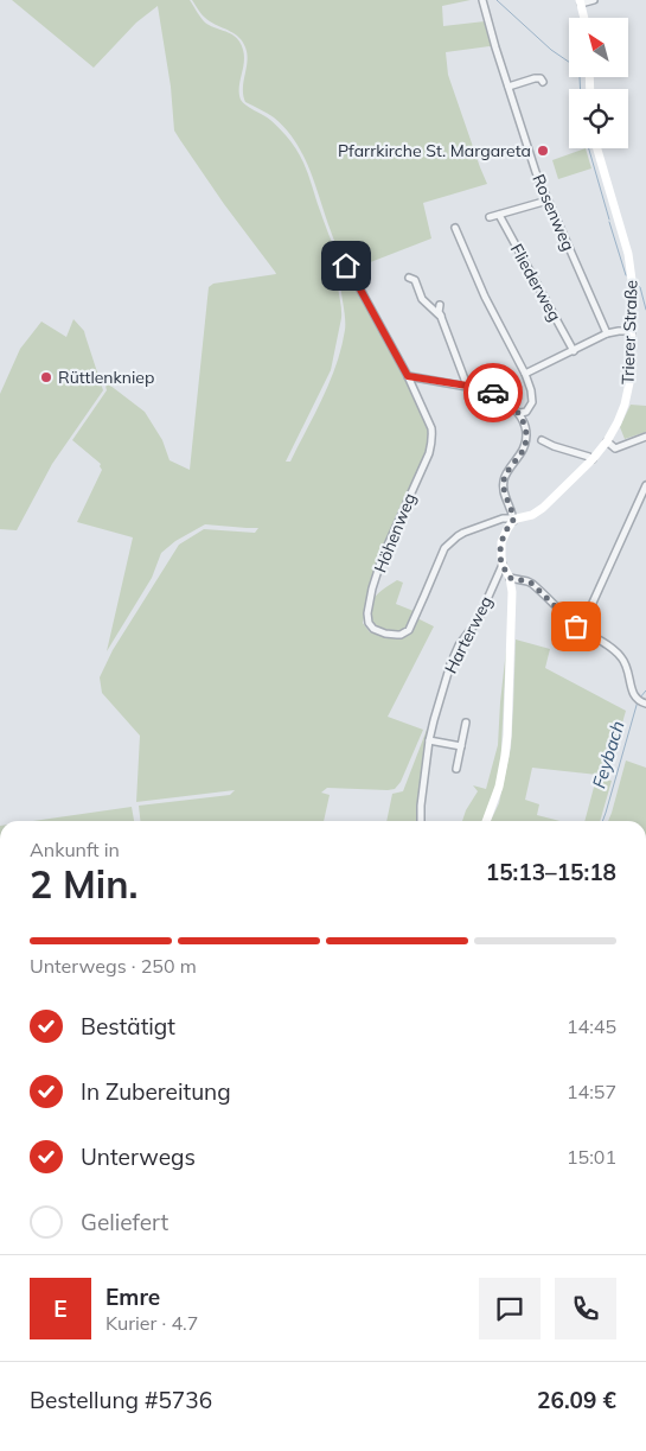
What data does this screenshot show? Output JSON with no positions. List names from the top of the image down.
{
  "streets": {
    "main road": ["Trierer Straße"],
    "street": [
      "Rosenweg",
      "Fliederweg",
      "Höhenweg",
      "Harterweg"
    ]
  },
  "crossings": [
    ["Trierer Straße", "Höhenweg"]
  ],
  "water": ["Feybach"],
  "places": ["Pfarrkirche St. Margareta", "Rüttlenkniep"],
  "north": "top left",
  "page": {
    "heading": ["2 Min.", "Ankunft in", "15:13–15:18"],
    "panel": [
      "Emre",
      "Kurier · 4.7",
      "Bestellung #5736",
      "26.09 €"
    ],
    "bar": "Unterwegs · 250 m",
    "list": [
      ["Bestätigt", "14:45"],
      ["In Zubereitung", "14:57"],
      ["Unterwegs", "15:01"],
      "Geliefert"
    ],
    "round": "E"
  }
}
